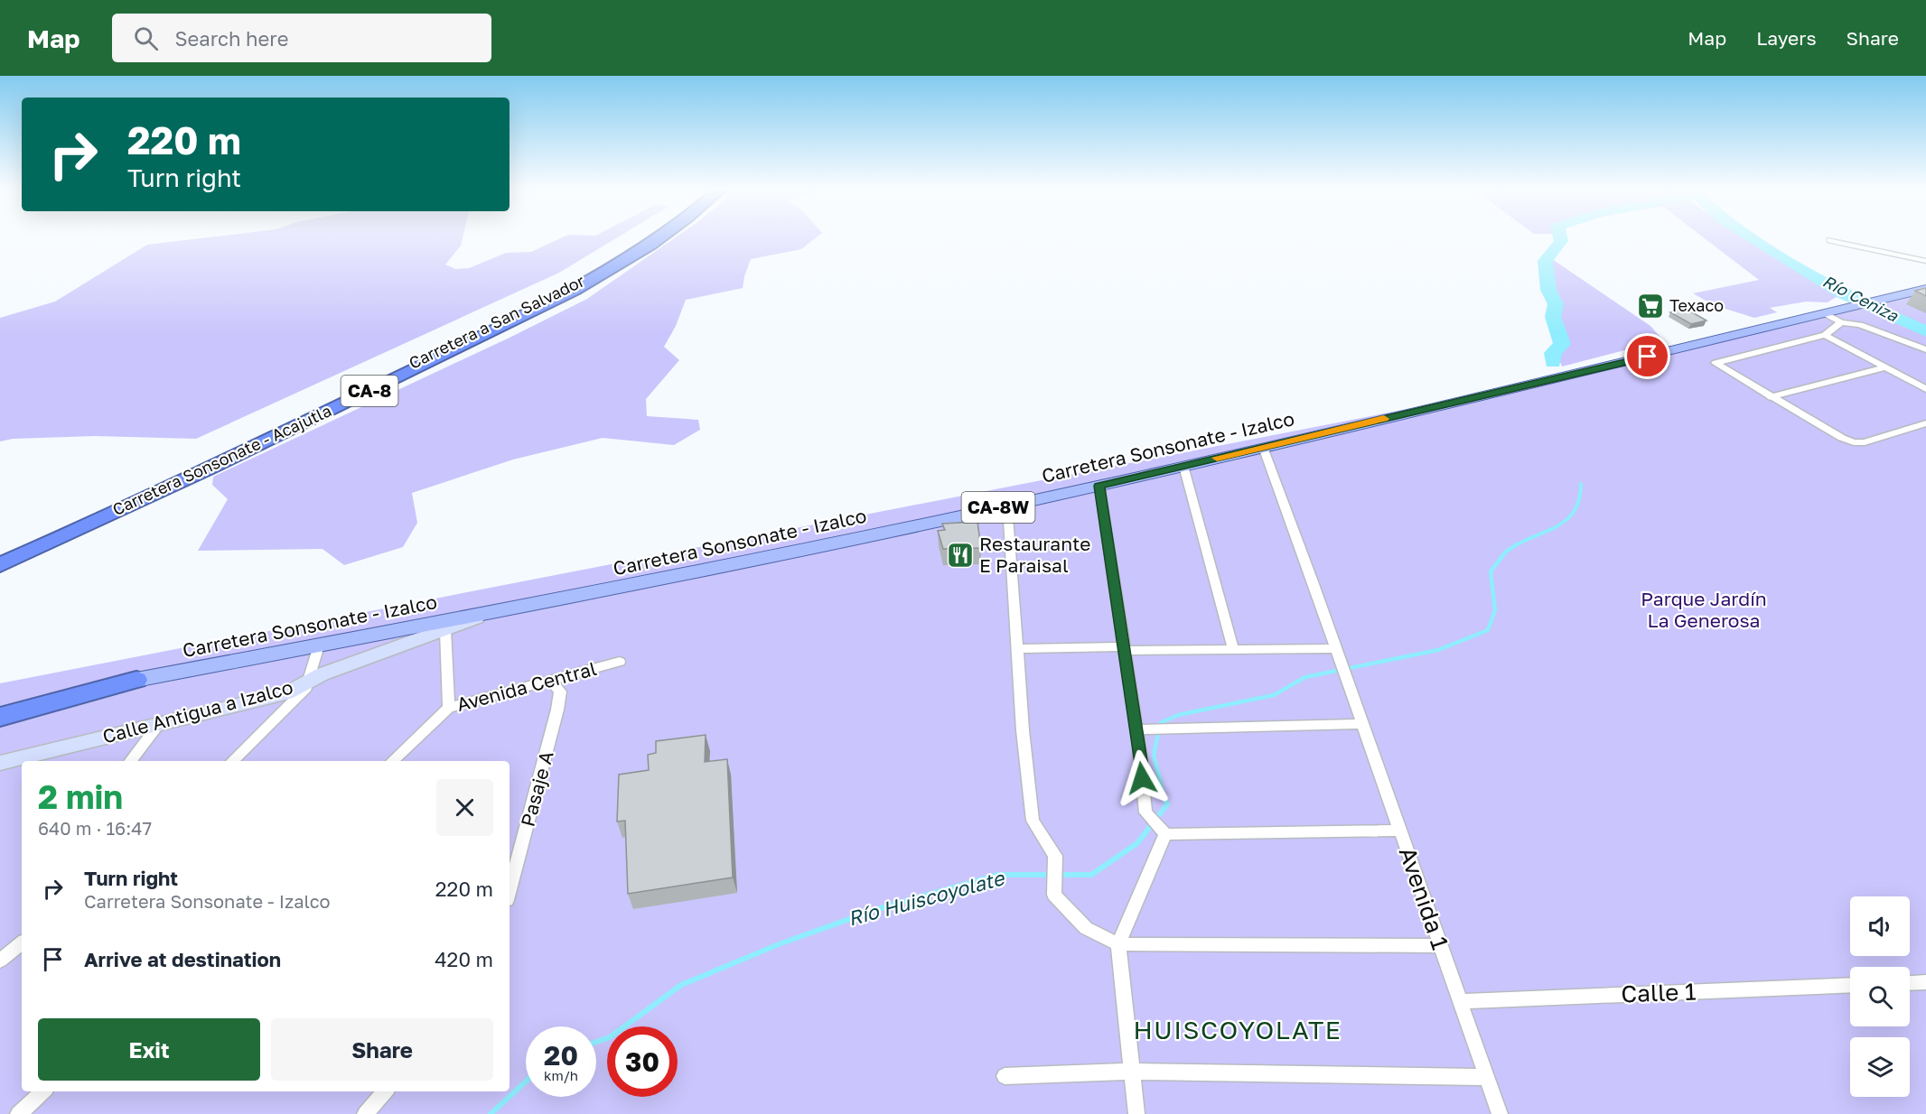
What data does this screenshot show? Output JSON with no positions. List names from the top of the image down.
{
  "streets": {
    "highway": ["Carretera a San Salvador", "CA-8", "Carretera Sonsonate - Acajutla"],
    "main road": ["Carretera Sonsonate - Izalco", "CA-8W"],
    "street": [
      "Avenida Central",
      "Calle Antigua a Izalco",
      "Pasaje A",
      "Avenida 1",
      "Calle 1"
    ]
  },
  "crossings": [
    ["Carretera a San Salvador", "Carretera Sonsonate - Acajutla"],
    ["Carretera Sonsonate - Izalco", "Calle Antigua a Izalco"],
    ["Carretera Sonsonate - Izalco", "Avenida 1"],
    ["Avenida Central", "Pasaje A"],
    ["Avenida 1", "Calle 1"]
  ],
  "districts": ["HUISCOYOLATE"],
  "water": ["Río Ceniza", "Río Huiscoyolate"],
  "parks": ["Parque Jardín La Generosa"],
  "places": {
    "supermarket": ["Texaco"],
    "restaurant": ["Restaurante E Paraisal"]
  },
  "page": {
    "header": "Map",
    "search": "Search here",
    "nav": ["Map", "Layers", "Share"],
    "turn": ["220 m", "Turn right"],
    "heading": ["2 min", "640 m · 16:47"],
    "list": [
      {
        "name": "Turn right",
        "note": "Carretera Sonsonate - Izalco",
        "value": "220 m"
      },
      {
        "name": "Arrive at destination",
        "value": "420 m"
      }
    ],
    "buttons": ["Exit", "Share"],
    "speed": "20 km/h",
    "limit": "30"
  }
}
